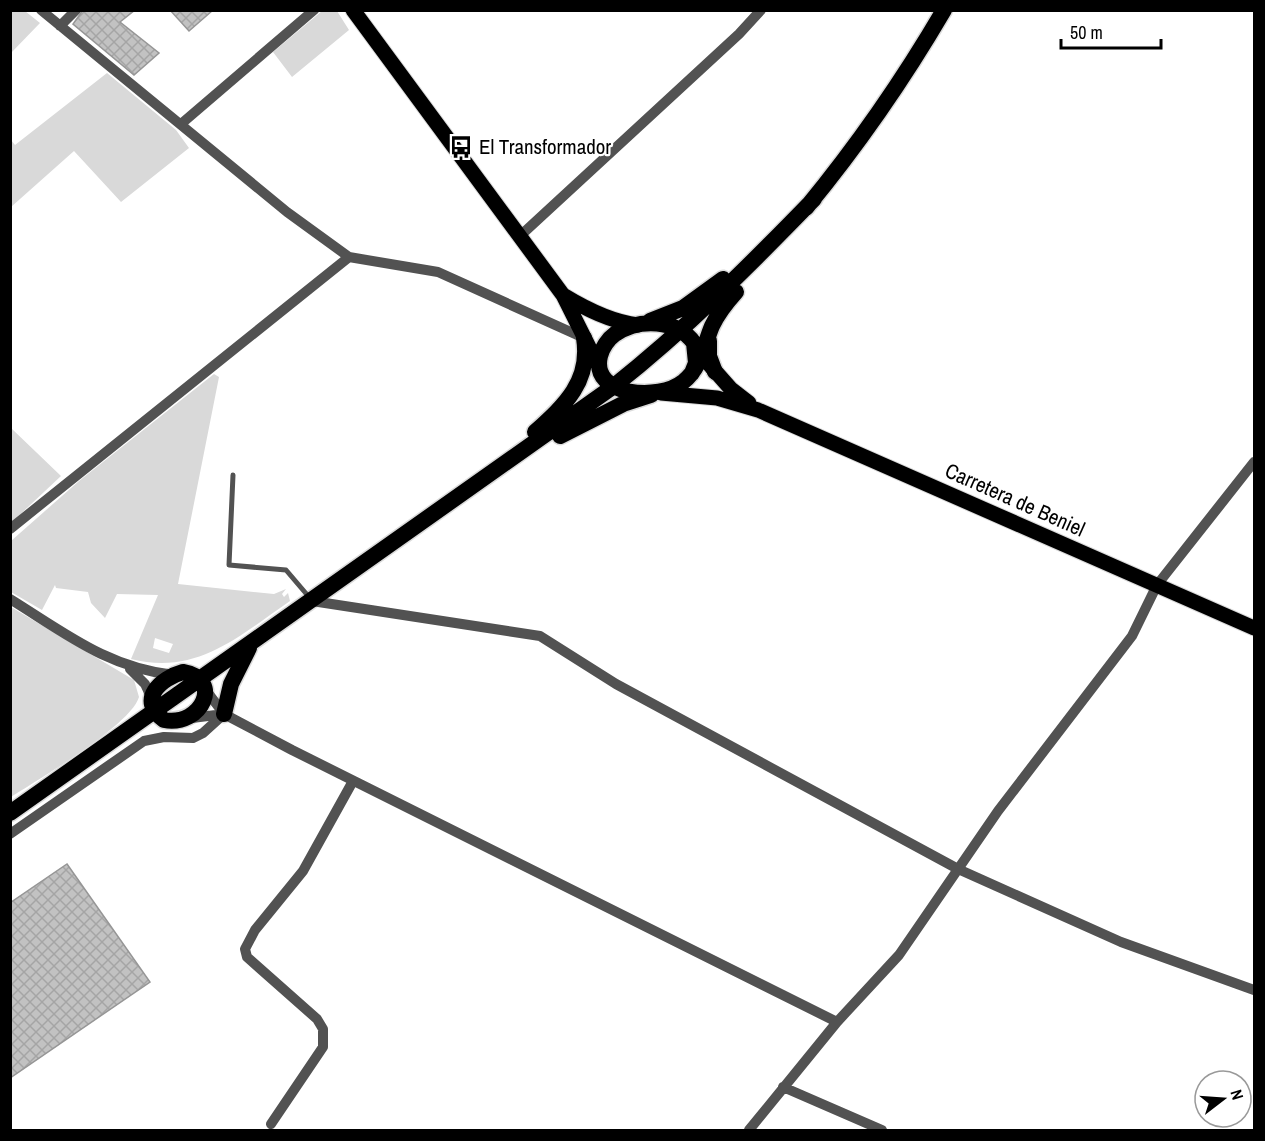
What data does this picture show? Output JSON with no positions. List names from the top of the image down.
{
  "streets": {
    "main road": ["Carretera de Beniel"]
  },
  "places": {
    "bus stop": ["El Transformador"]
  },
  "scale_bar": "50 m",
  "north": "right"
}
